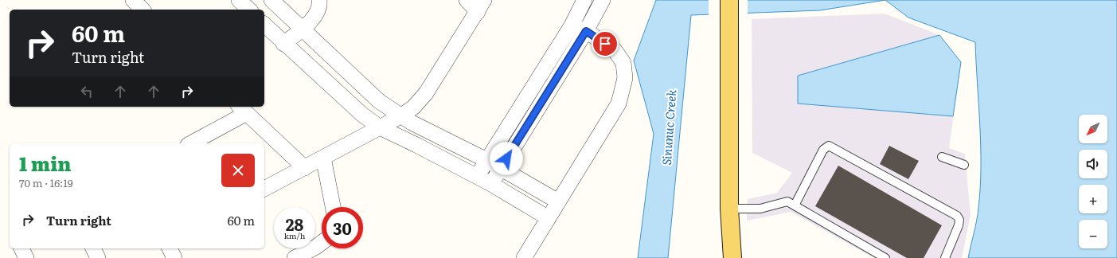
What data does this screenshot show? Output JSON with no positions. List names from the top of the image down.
{
  "water": ["Sinunuc Creek"],
  "north": "bottom left",
  "page": {
    "turn": ["60 m", "Turn right"],
    "map_buttons": ["+", "−"],
    "heading": ["1 min", "70 m · 16:19"],
    "list": [
      {
        "name": "Turn right",
        "value": "60 m"
      }
    ],
    "speed": "28 km/h",
    "limit": "30"
  }
}
